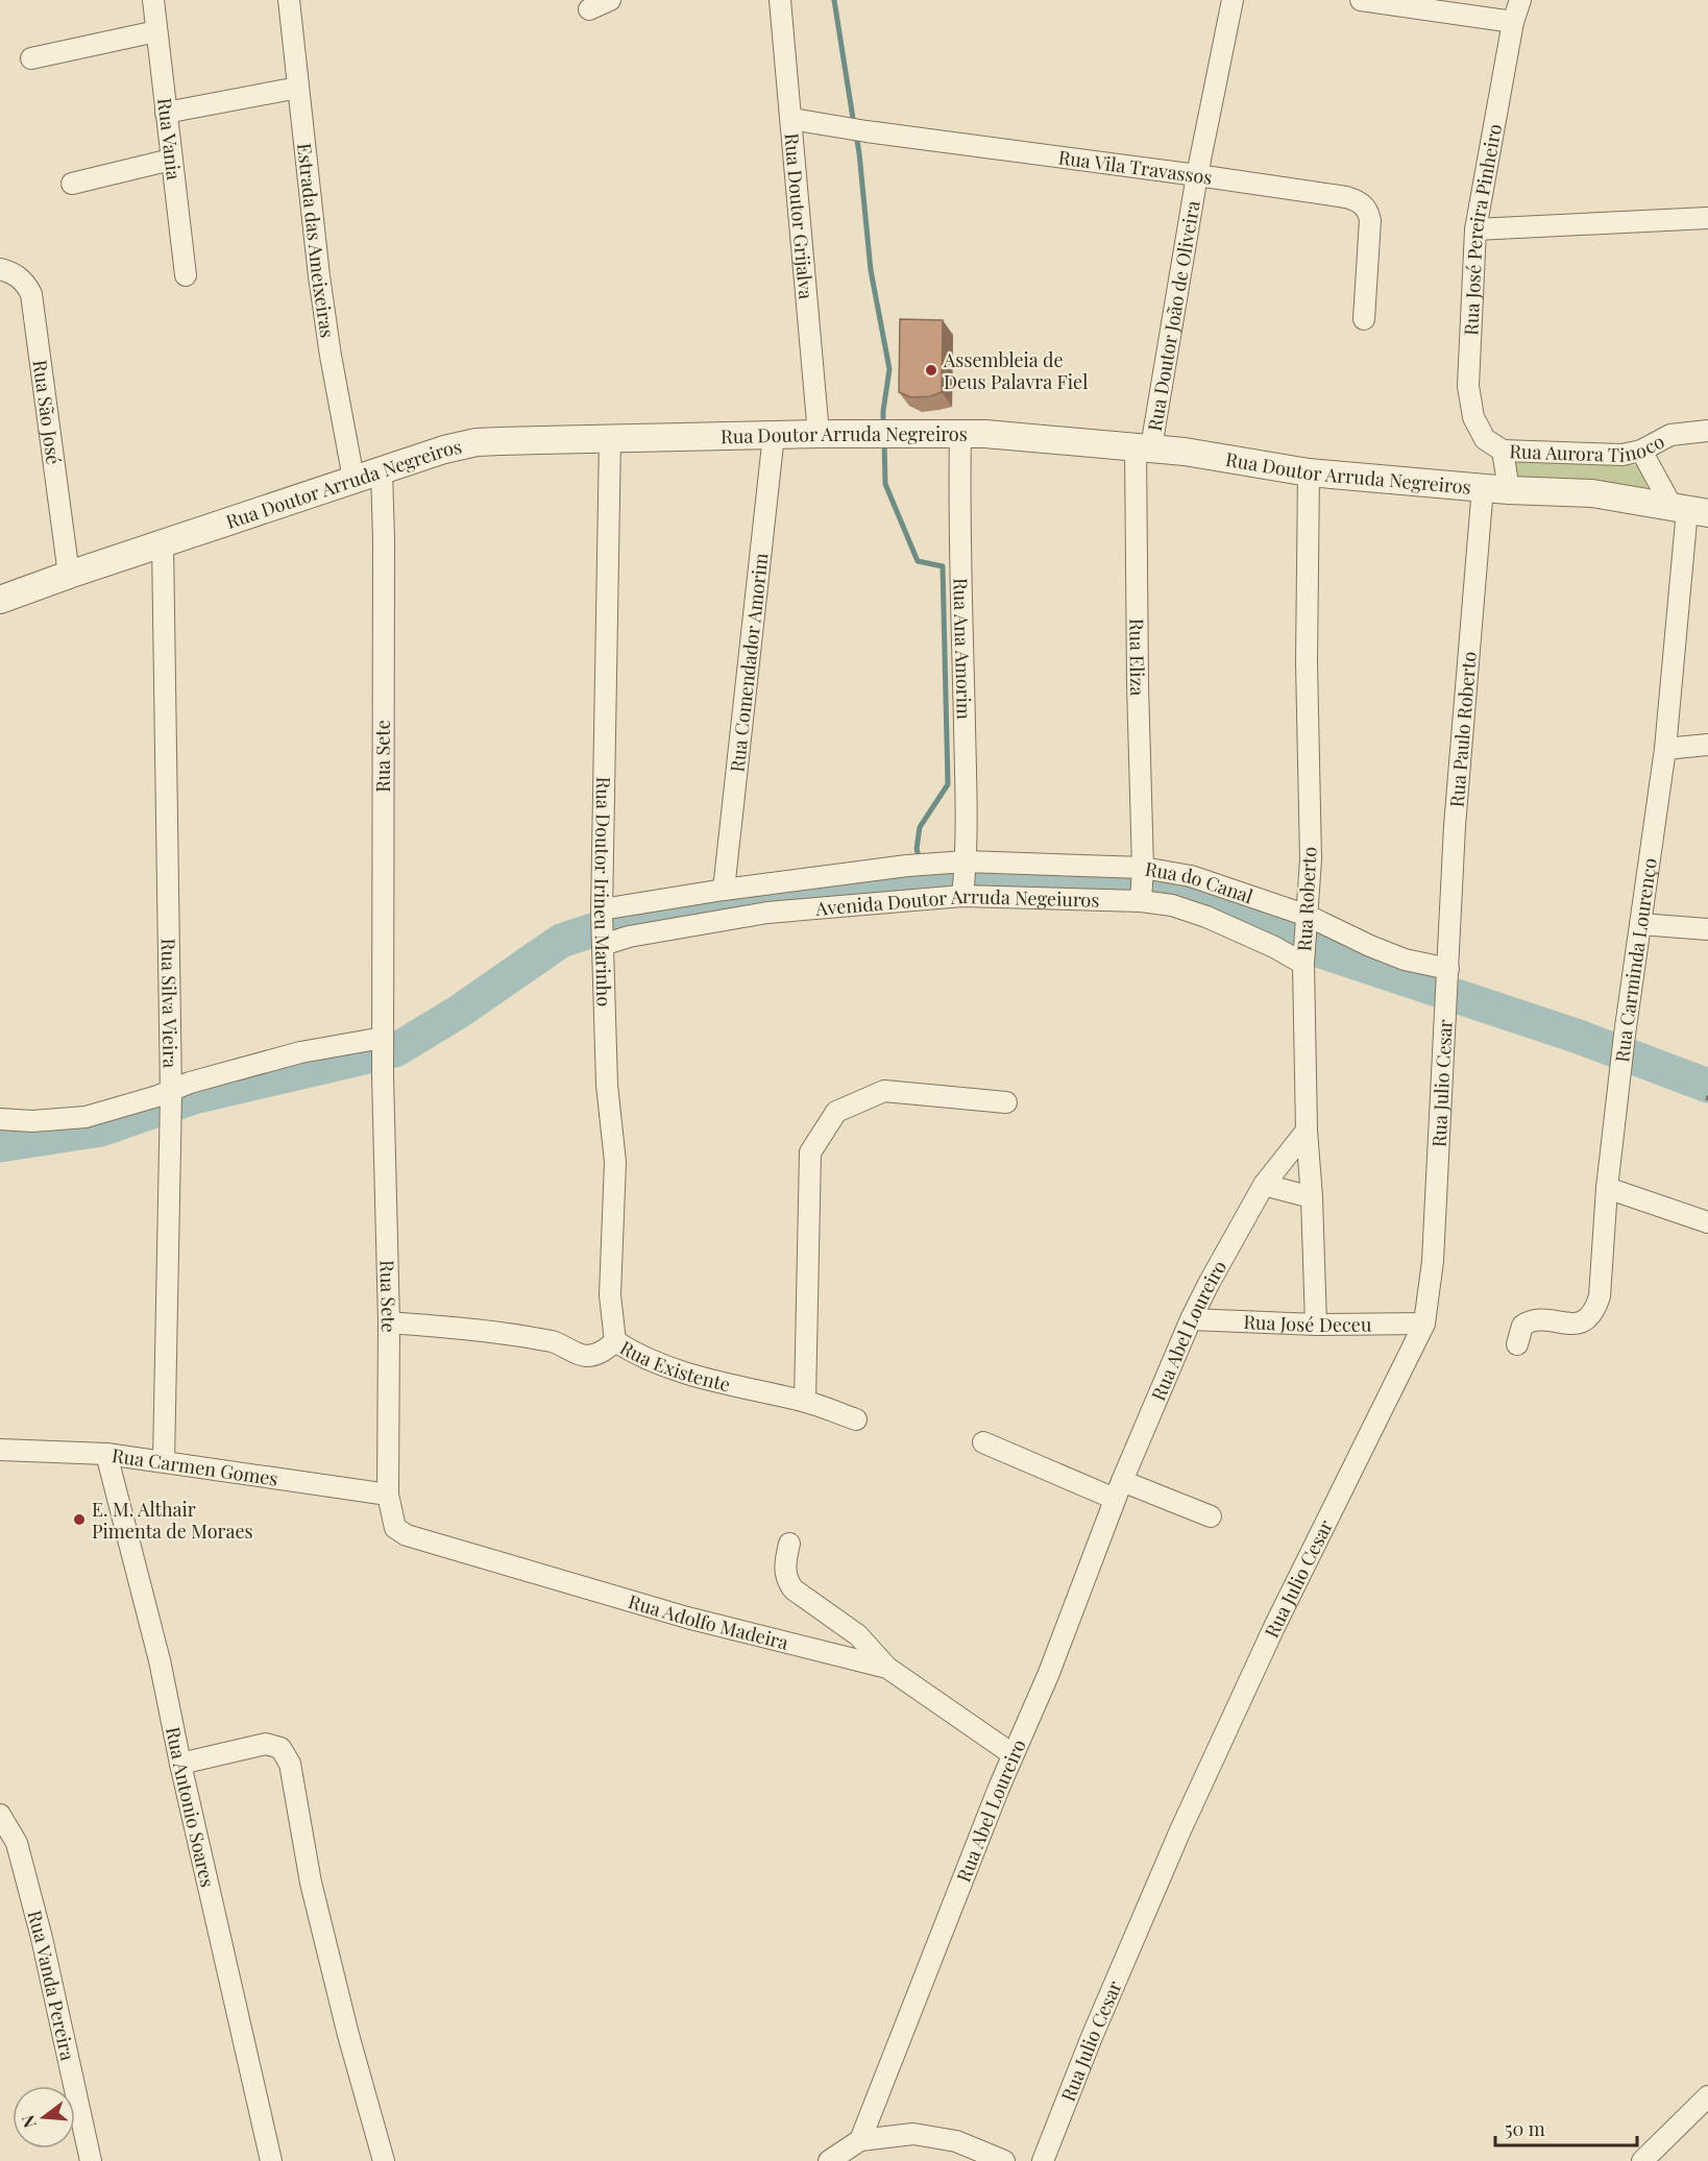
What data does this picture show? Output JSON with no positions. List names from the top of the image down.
{
  "streets": {
    "street": [
      "Rua Vania",
      "Rua Vila Travassos",
      "Rua Doutor Grijalva",
      "Rua José Pereira Pinheiro",
      "Estrada das Ameixeiras",
      "Rua Doutor João de Oliveira",
      "Rua São José",
      "Rua Doutor Arruda Negreiros",
      "Rua Aurora Tinoco",
      "Rua Ana Amorim",
      "Rua Eliza",
      "Rua Comendador Amorim",
      "Rua Paulo Roberto",
      "Rua Sete",
      "Rua do Canal",
      "Rua Doutor Irineu Marinho",
      "Rua Roberto",
      "Avenida Doutor Arruda Negeiuros",
      "Rua Carminda Lourenço",
      "Rua Silva Vieira",
      "Rua Julio Cesar",
      "Rua José Deceu",
      "Rua Abel Loureiro",
      "Rua Existente",
      "Rua Carmen Gomes",
      "Rua Adolfo Madeira",
      "Rua Antonio Soares",
      "Rua Vanda Pereira"
    ]
  },
  "crossings": [
    ["Rua Vila Travassos", "Rua Doutor Grijalva"],
    ["Rua Vila Travassos", "Rua Doutor João de Oliveira"],
    ["Rua Doutor Grijalva", "Rua Doutor Arruda Negreiros"],
    ["Rua José Pereira Pinheiro", "Rua Aurora Tinoco"],
    ["Estrada das Ameixeiras", "Rua Doutor Arruda Negreiros"],
    ["Rua Doutor João de Oliveira", "Rua Doutor Arruda Negreiros"],
    ["Rua Doutor João de Oliveira", "Rua Eliza"],
    ["Rua São José", "Rua Doutor Arruda Negreiros"],
    ["Rua Doutor Arruda Negreiros", "Rua Aurora Tinoco"],
    ["Rua Doutor Arruda Negreiros", "Rua Ana Amorim"],
    ["Rua Doutor Arruda Negreiros", "Rua Eliza"],
    ["Rua Doutor Arruda Negreiros", "Rua Comendador Amorim"],
    ["Rua Doutor Arruda Negreiros", "Rua Paulo Roberto"],
    ["Rua Doutor Arruda Negreiros", "Rua Sete"],
    ["Rua Doutor Arruda Negreiros", "Rua Doutor Irineu Marinho"],
    ["Rua Doutor Arruda Negreiros", "Rua Roberto"],
    ["Rua Doutor Arruda Negreiros", "Rua Carminda Lourenço"],
    ["Rua Doutor Arruda Negreiros", "Rua Silva Vieira"],
    ["Rua Aurora Tinoco", "Rua Paulo Roberto"],
    ["Rua Ana Amorim", "Rua do Canal"],
    ["Rua Ana Amorim", "Avenida Doutor Arruda Negeiuros"],
    ["Rua Eliza", "Rua do Canal"],
    ["Rua Eliza", "Avenida Doutor Arruda Negeiuros"],
    ["Rua Comendador Amorim", "Avenida Doutor Arruda Negeiuros"],
    ["Rua Paulo Roberto", "Rua do Canal"],
    ["Rua Paulo Roberto", "Rua Julio Cesar"],
    ["Rua Sete", "Rua Existente"],
    ["Rua Sete", "Rua Carmen Gomes"],
    ["Rua Sete", "Rua Adolfo Madeira"],
    ["Rua do Canal", "Rua Roberto"],
    ["Rua do Canal", "Avenida Doutor Arruda Negeiuros"],
    ["Rua do Canal", "Rua Julio Cesar"],
    ["Rua Doutor Irineu Marinho", "Avenida Doutor Arruda Negeiuros"],
    ["Rua Doutor Irineu Marinho", "Rua Existente"],
    ["Rua Roberto", "Avenida Doutor Arruda Negeiuros"],
    ["Rua Roberto", "Rua José Deceu"],
    ["Rua Roberto", "Rua Abel Loureiro"],
    ["Rua Silva Vieira", "Rua Carmen Gomes"],
    ["Rua Julio Cesar", "Rua José Deceu"],
    ["Rua José Deceu", "Rua Abel Loureiro"],
    ["Rua Abel Loureiro", "Rua Adolfo Madeira"],
    ["Rua Carmen Gomes", "Rua Antonio Soares"]
  ],
  "places": ["Assembleia de Deus Palavra Fiel", "E. M. Althair Pimenta de Moraes"],
  "scale_bar": "50 m",
  "north": "left"
}
